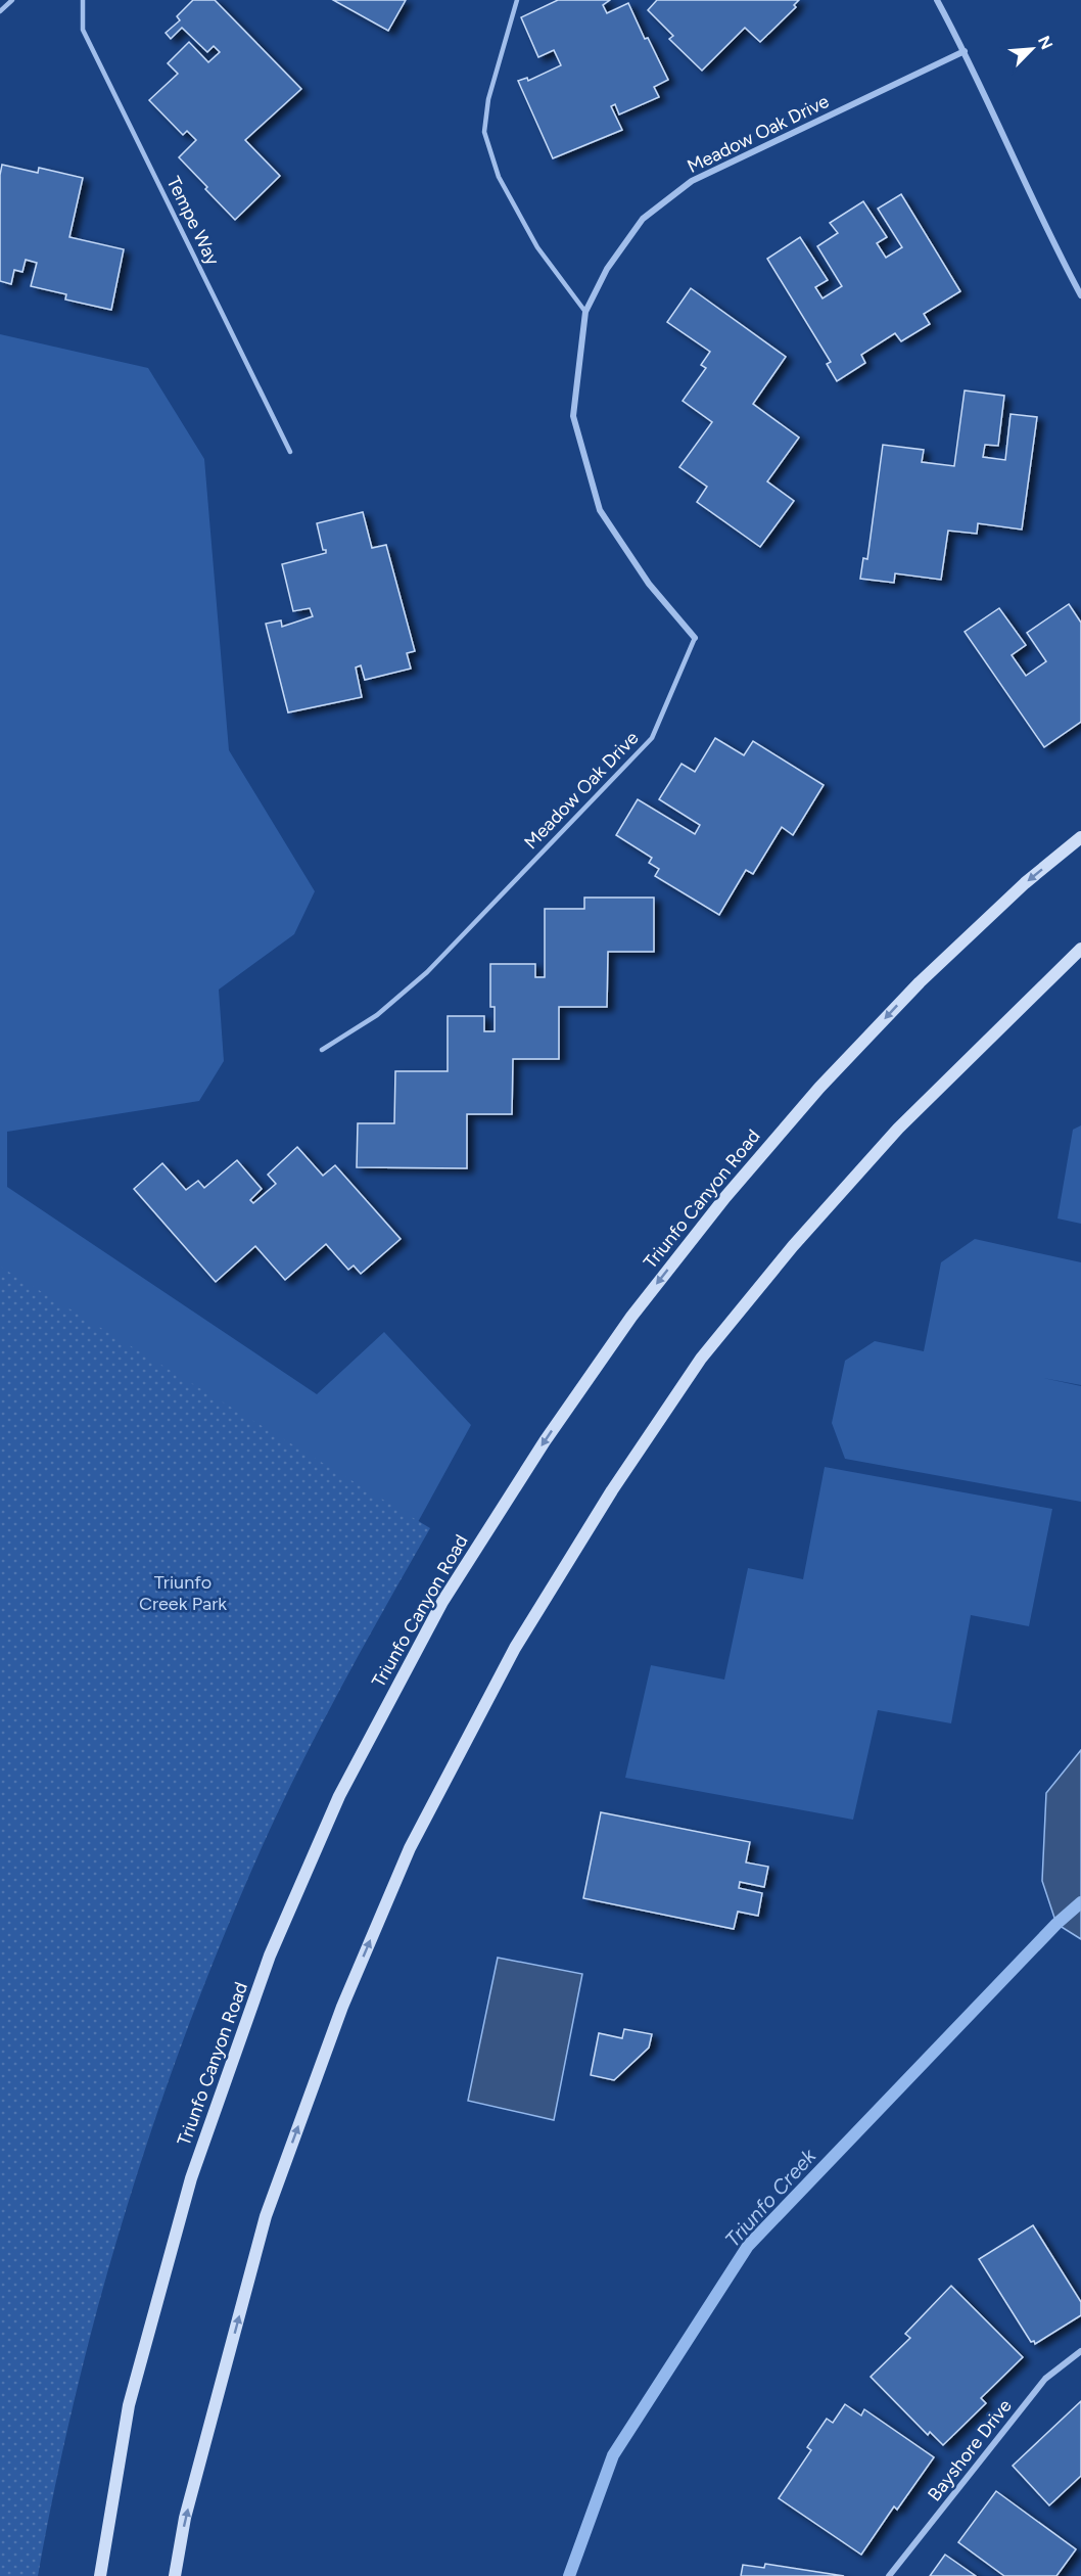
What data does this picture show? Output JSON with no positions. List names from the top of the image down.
{
  "streets": {
    "street": ["Meadow Oak Drive", "Triunfo Canyon Road", "Bayshore Drive"],
    "lane": ["Tempe Way"]
  },
  "water": ["Triunfo Creek"],
  "parks": ["Triunfo Creek Park"],
  "north": "top right"
}
